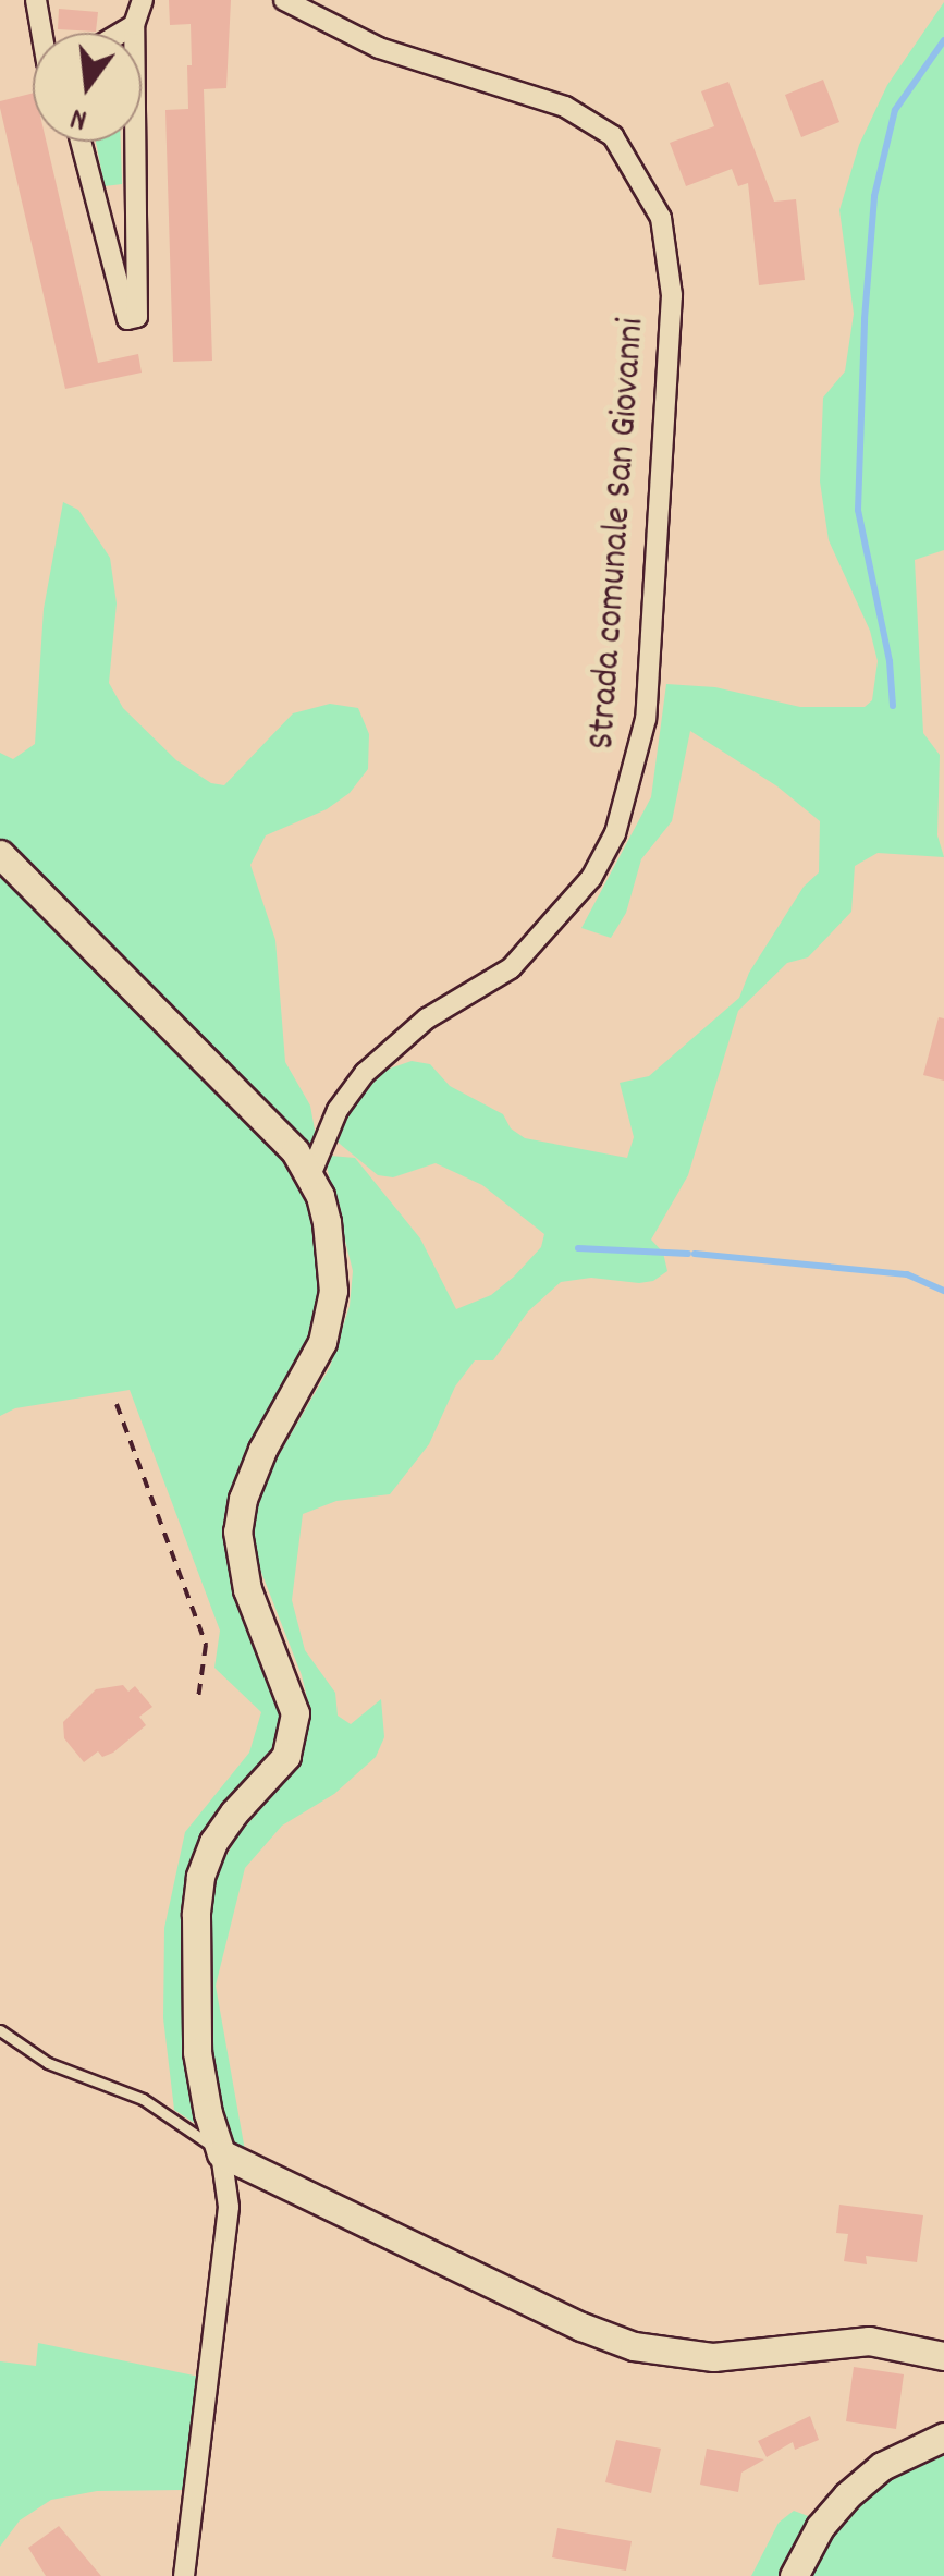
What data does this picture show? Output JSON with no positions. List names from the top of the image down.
{
  "streets": {
    "street": ["Strada comunale San Giovanni"]
  },
  "north": "bottom"
}
